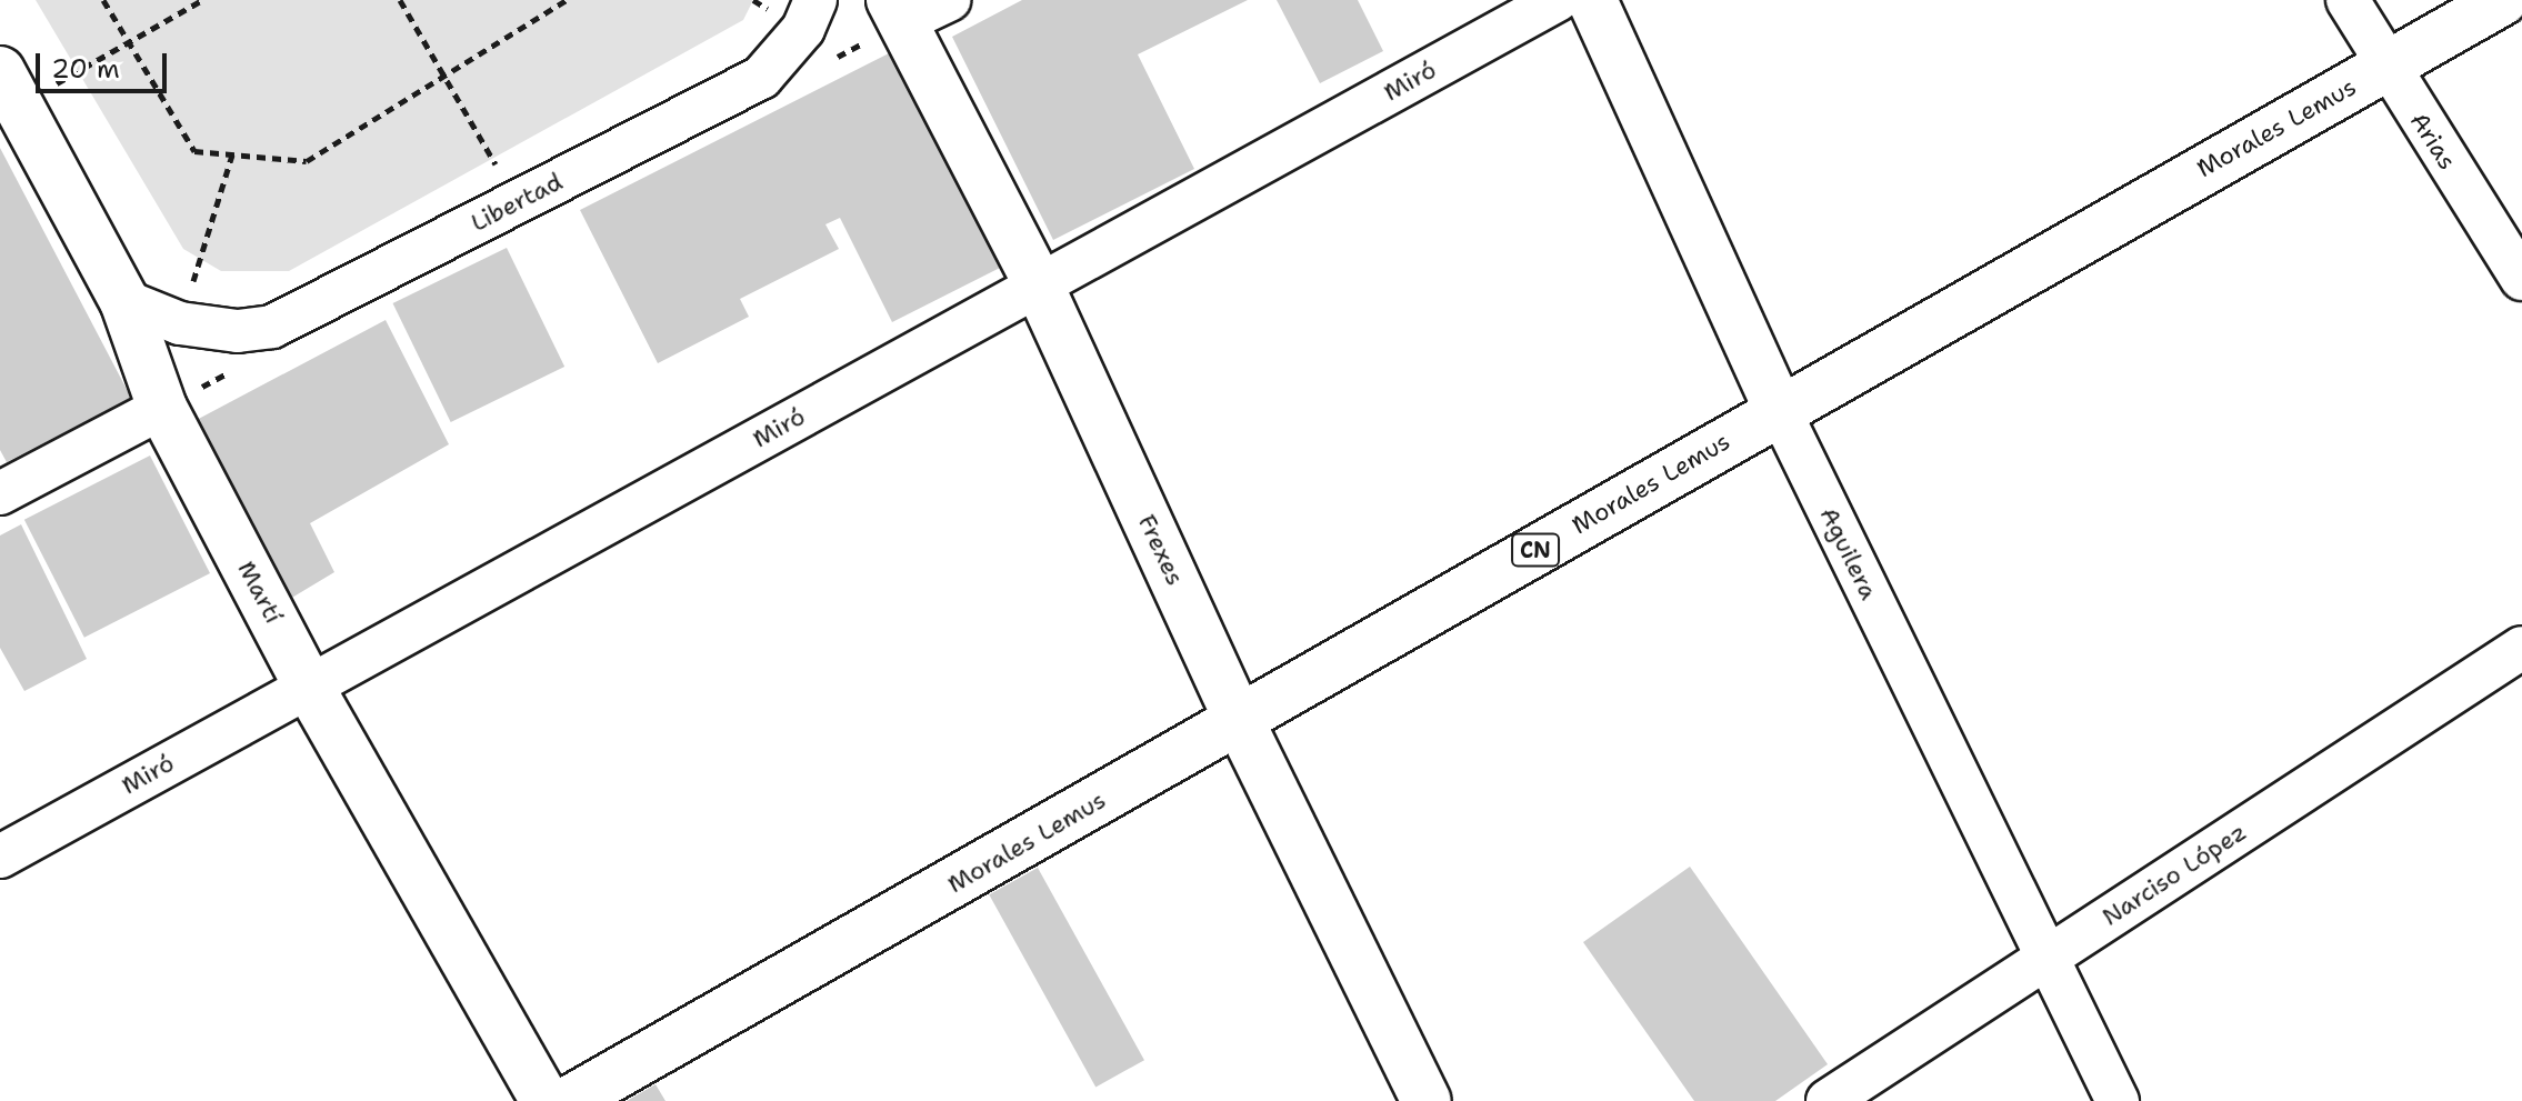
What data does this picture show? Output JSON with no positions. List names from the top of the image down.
{
  "streets": {
    "main road": [
      "Morales Lemus",
      "Frexes",
      "CN",
      "Aguilera",
      "Martí"
    ],
    "street": [
      "Miró",
      "Arias",
      "Libertad",
      "Narciso López"
    ]
  },
  "crossings": [
    ["Miró", "Frexes"],
    ["Miró", "Martí"],
    ["Morales Lemus", "Arias"],
    ["Morales Lemus", "Frexes"],
    ["Morales Lemus", "Aguilera"],
    ["Aguilera", "Narciso López"]
  ],
  "scale_bar": "20 m"
}
